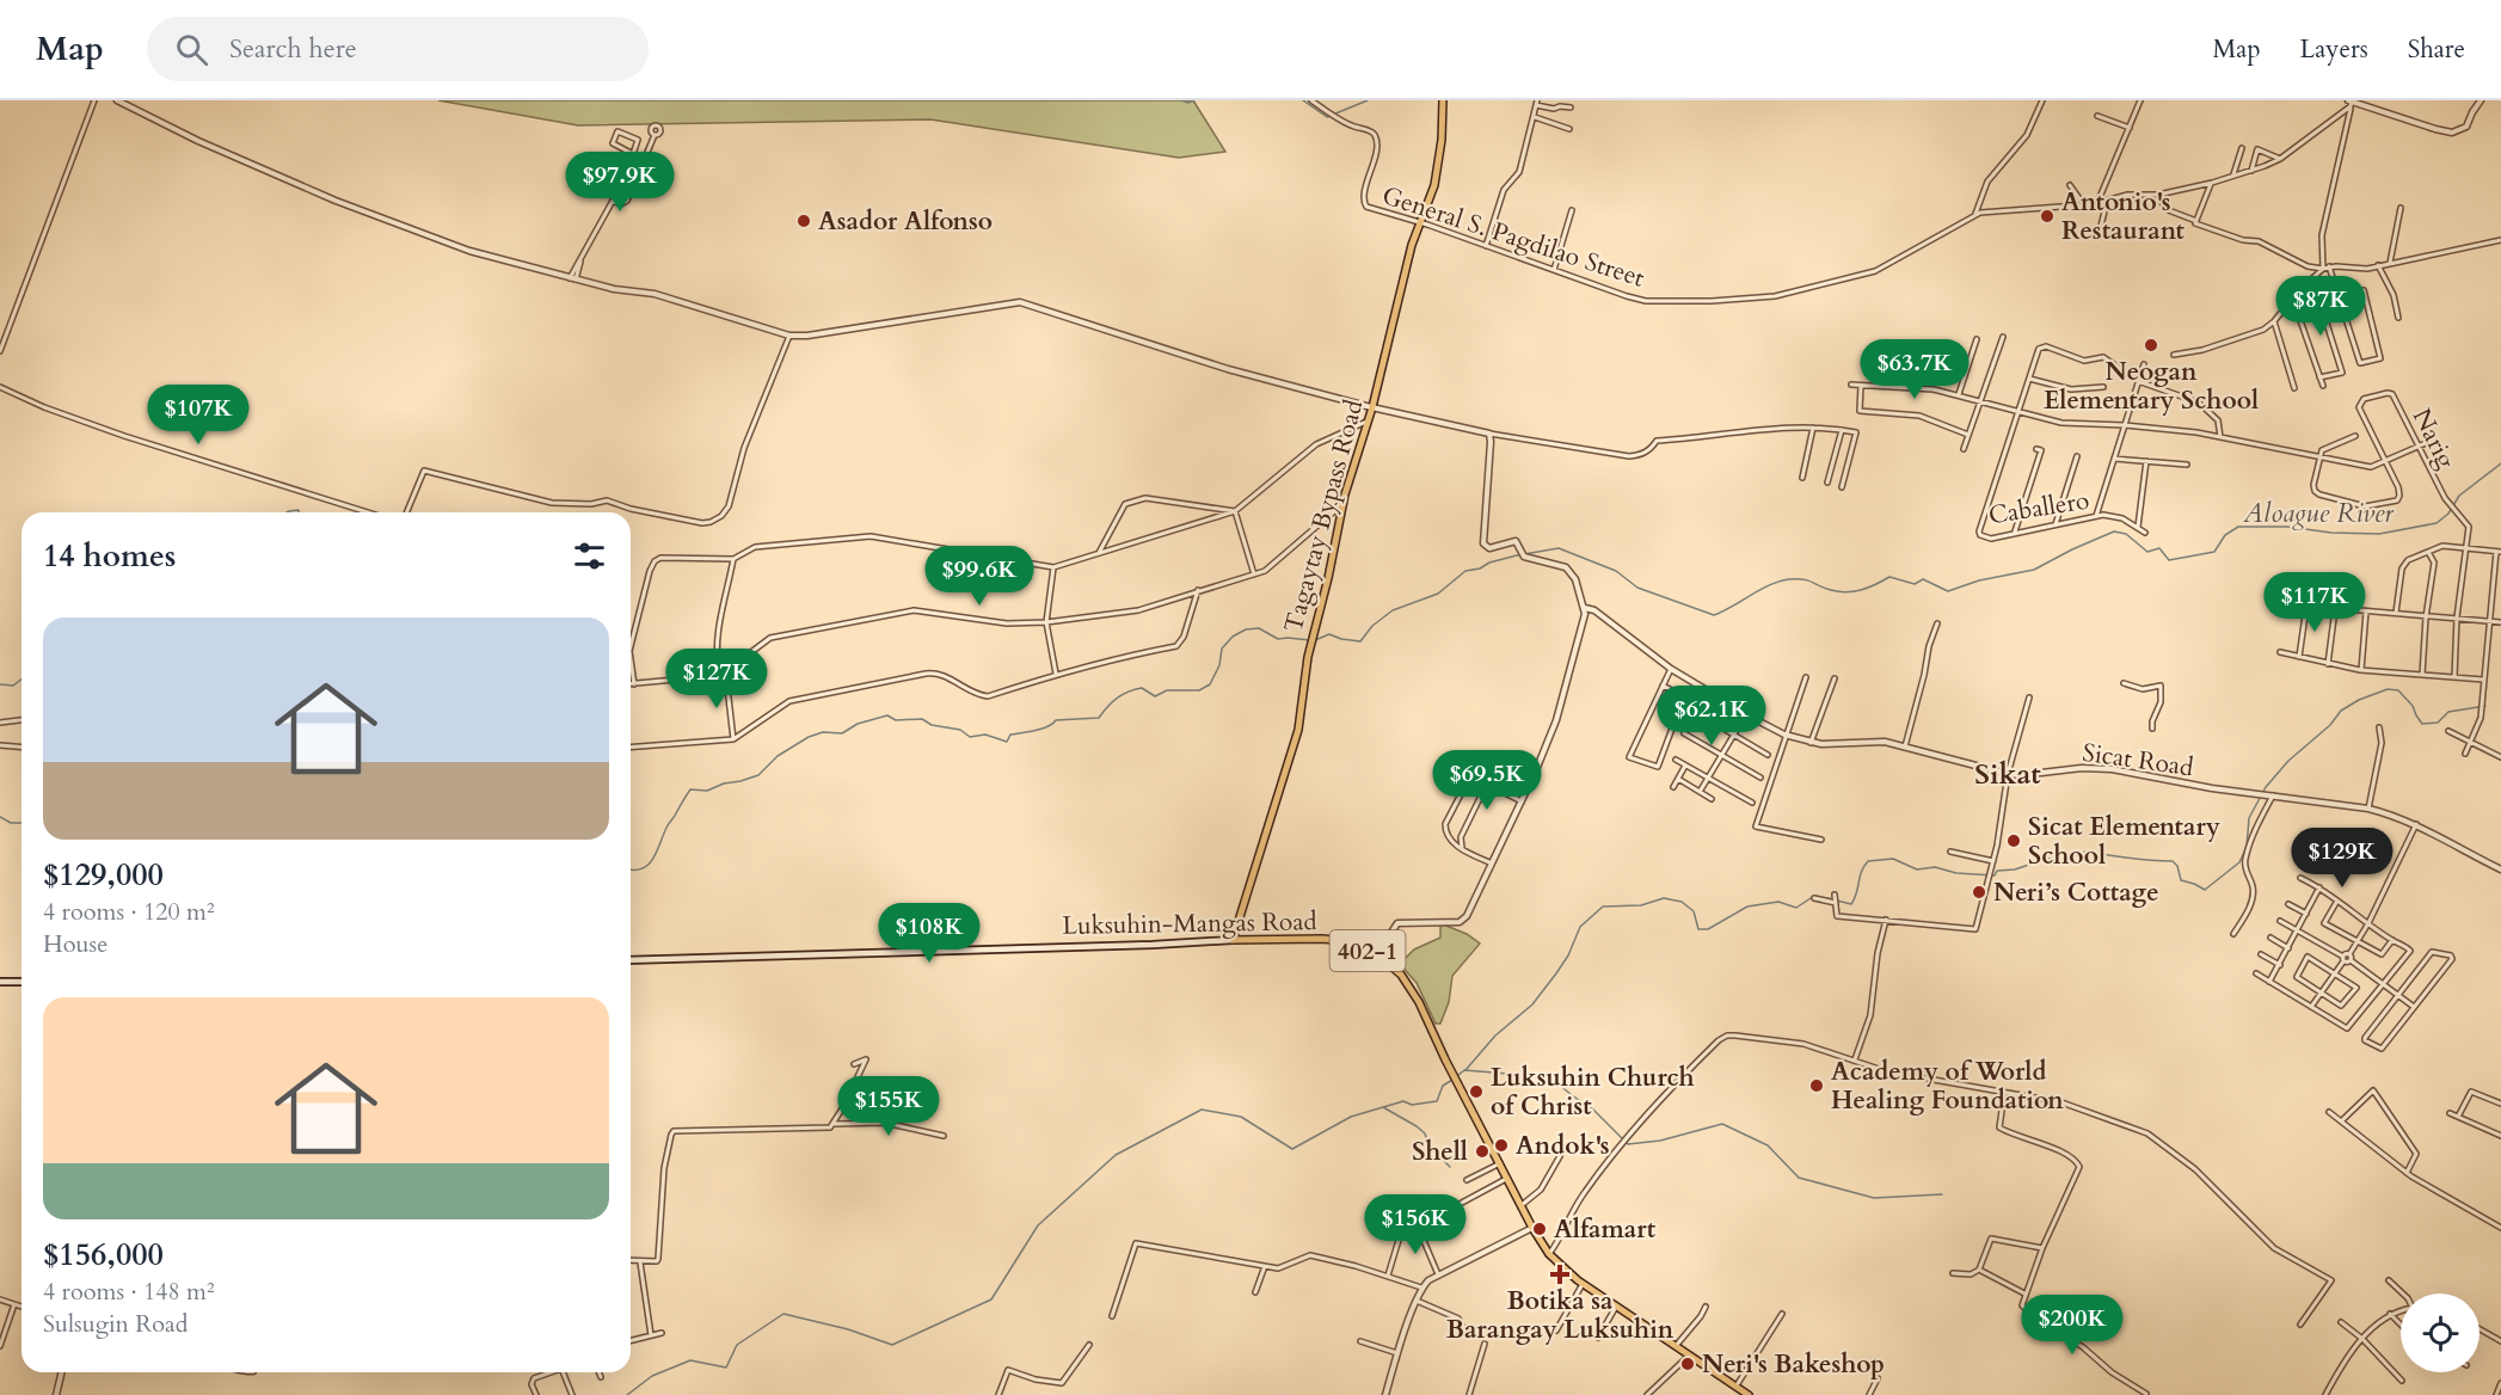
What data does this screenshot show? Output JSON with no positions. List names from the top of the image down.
{
  "streets": {
    "main road": ["Tagaytay Bypass Road", "Luksuhin-Mangas Road", "402-1"],
    "street": [
      "General S. Pagdilao Street",
      "Narig",
      "Caballero",
      "Sicat Road"
    ]
  },
  "crossings": [
    ["General S. Pagdilao Street", "Tagaytay Bypass Road"],
    ["Tagaytay Bypass Road", "Luksuhin-Mangas Road"]
  ],
  "districts": ["Sikat"],
  "water": ["Aloague River"],
  "places": {
    "other": [
      "Antonio's Restaurant",
      "Asador Alfonso",
      "Neogan Elementary School",
      "Sicat Elementary School",
      "Neri’s Cottage",
      "Academy of World Healing Foundation",
      "Luksuhin Church of Christ",
      "Andok's",
      "Shell",
      "Alfamart",
      "Neri's Bakeshop"
    ],
    "health": ["Botika sa Barangay Luksuhin"]
  },
  "page": {
    "header": "Map",
    "search": "Search here",
    "nav": ["Map", "Layers", "Share"],
    "price": [
      "$97.9K",
      "$87K",
      "$63.7K",
      "$107K",
      "$99.6K",
      "$117K",
      "$127K",
      "$62.1K",
      "$69.5K",
      "$129K",
      "$108K",
      "$155K",
      "$156K",
      "$200K"
    ],
    "heading": "14 homes",
    "list": [
      {
        "name": "$129,000",
        "note": "4 rooms · 120 m² · House"
      },
      {
        "name": "$156,000",
        "note": "4 rooms · 148 m² · Sulsugin Road"
      }
    ]
  }
}
